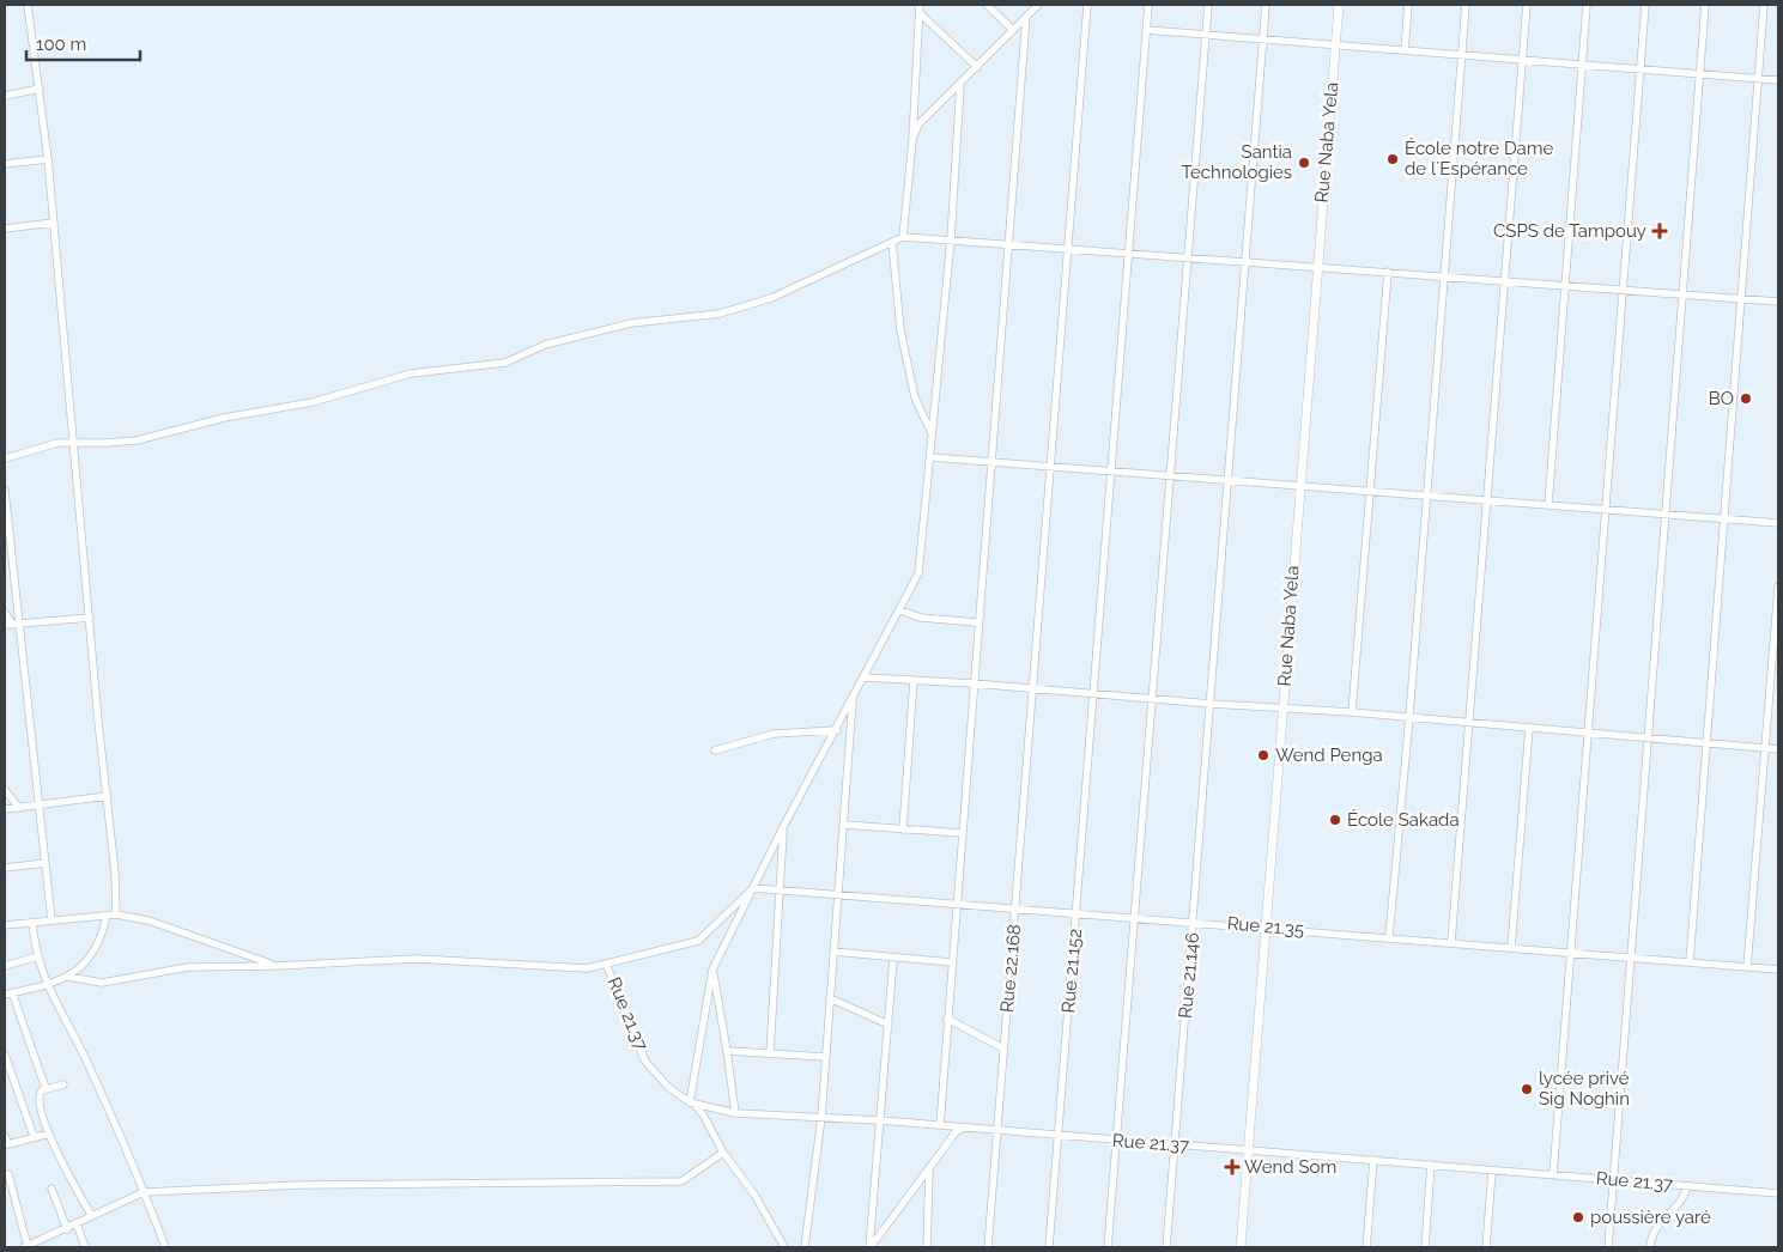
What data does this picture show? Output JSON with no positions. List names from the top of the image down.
{
  "streets": {
    "street": [
      "Rue Naba Yela",
      "Rue 21.35",
      "Rue 22.168",
      "Rue 21.152",
      "Rue 21.146",
      "Rue 21.37"
    ]
  },
  "crossings": [
    ["Rue Naba Yela", "Rue 21.35"],
    ["Rue Naba Yela", "Rue 21.37"],
    ["Rue 21.35", "Rue 22.168"],
    ["Rue 21.35", "Rue 21.152"],
    ["Rue 21.35", "Rue 21.146"],
    ["Rue 22.168", "Rue 21.37"],
    ["Rue 21.152", "Rue 21.37"],
    ["Rue 21.146", "Rue 21.37"]
  ],
  "places": {
    "other": [
      "École notre Dame de l´Espérance",
      "Santia Technologies",
      "BO",
      "Wend Penga",
      "École Sakada",
      "lycée privé Sig Noghin",
      "poussière yaré"
    ],
    "health": ["CSPS de Tampouy", "Wend Som"]
  },
  "scale_bar": "100 m"
}
